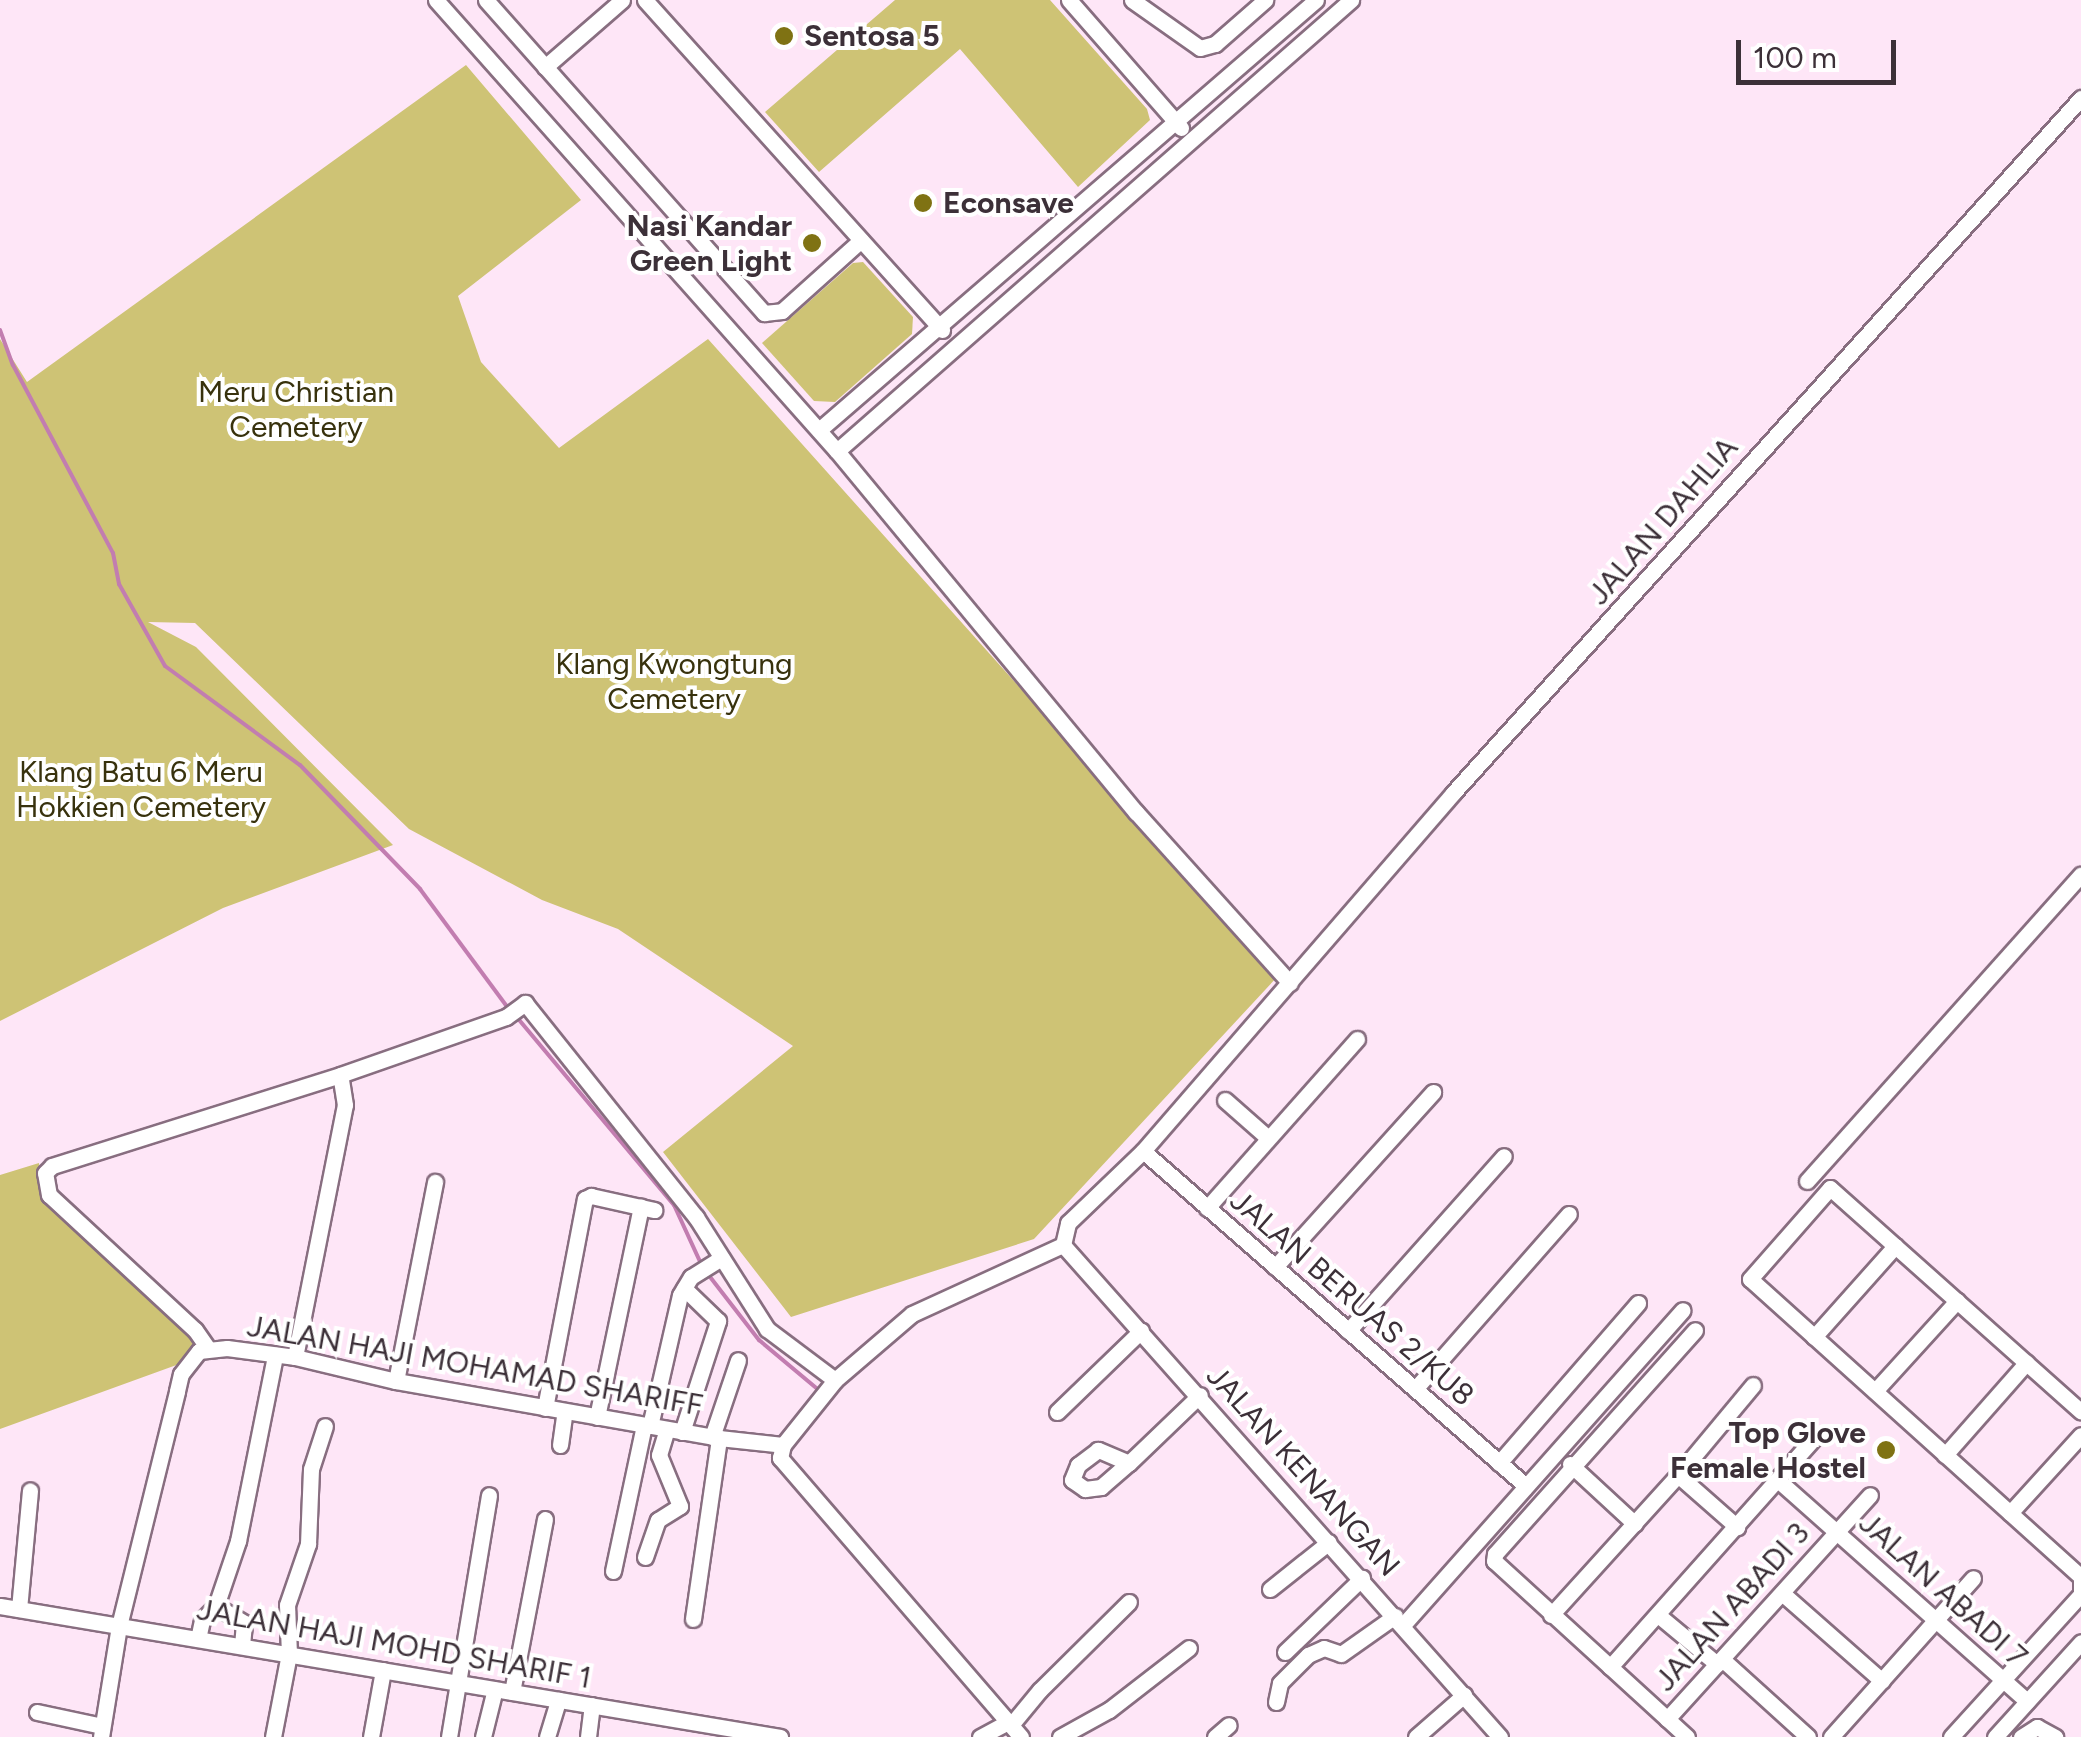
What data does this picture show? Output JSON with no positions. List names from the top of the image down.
{
  "streets": {
    "street": [
      "JALAN DAHLIA",
      "JALAN BERUAS 2/KU8",
      "JALAN HAJI MOHAMAD SHARIFF",
      "JALAN KENANGAN",
      "JALAN ABADI 7",
      "JALAN ABADI 3",
      "JALAN HAJI MOHD SHARIF 1"
    ]
  },
  "crossings": [
    ["JALAN DAHLIA", "JALAN BERUAS 2/KU8"],
    ["JALAN DAHLIA", "JALAN KENANGAN"],
    ["JALAN HAJI MOHAMAD SHARIFF", "JALAN HAJI MOHD SHARIF 1"],
    ["JALAN ABADI 7", "JALAN ABADI 3"]
  ],
  "parks": ["Meru Christian Cemetery", "Klang Kwongtung Cemetery", "Klang Batu 6 Meru Hokkien Cemetery"],
  "places": [
    "Sentosa 5",
    "Econsave",
    "Nasi Kandar Green Light",
    "Top Glove Female Hostel"
  ],
  "scale_bar": "100 m"
}
